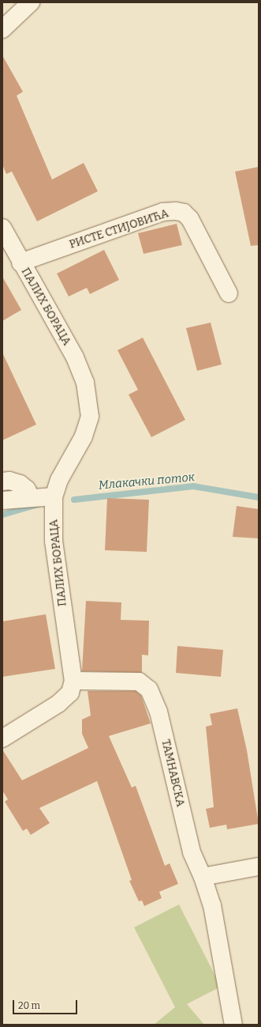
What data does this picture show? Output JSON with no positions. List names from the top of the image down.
{
  "streets": {
    "street": ["РИСТЕ СТИЈОВИЋА", "ПАЛИХ БОРАЦА", "ТАМНАВСКА"]
  },
  "crossings": [
    ["РИСТЕ СТИЈОВИЋА", "ПАЛИХ БОРАЦА"],
    ["ПАЛИХ БОРАЦА", "ТАМНАВСКА"]
  ],
  "water": ["Млакачки поток"],
  "scale_bar": "20 m"
}
